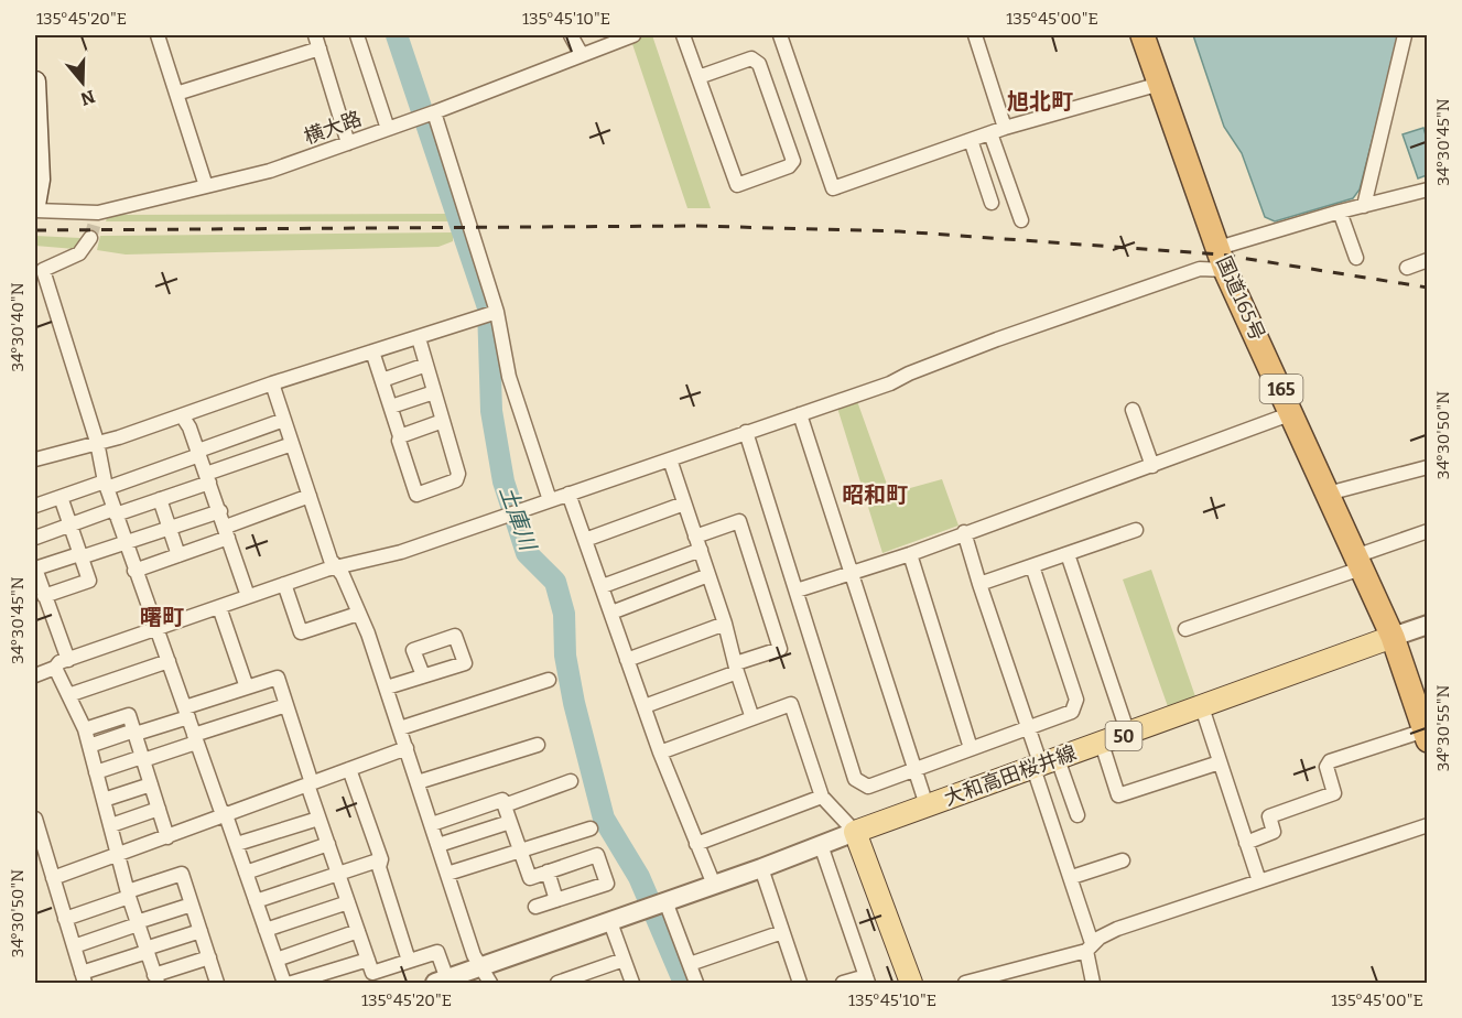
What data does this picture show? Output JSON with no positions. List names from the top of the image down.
{
  "streets": {
    "highway": ["国道165号", "165"],
    "main road": ["50", "大和高田桜井線"],
    "street": ["横大路"]
  },
  "crossings": [
    ["国道165号", "大和高田桜井線"]
  ],
  "districts": ["旭北町", "昭和町", "曙町"],
  "water": ["土庫川"],
  "north": "bottom",
  "coordinates": [
    "135°45'20\"E",
    "135°45'10\"E",
    "135°45'00\"E",
    "34°30'45\"N",
    "34°30'40\"N",
    "34°30'50\"N",
    "34°30'55\"N"
  ]
}
